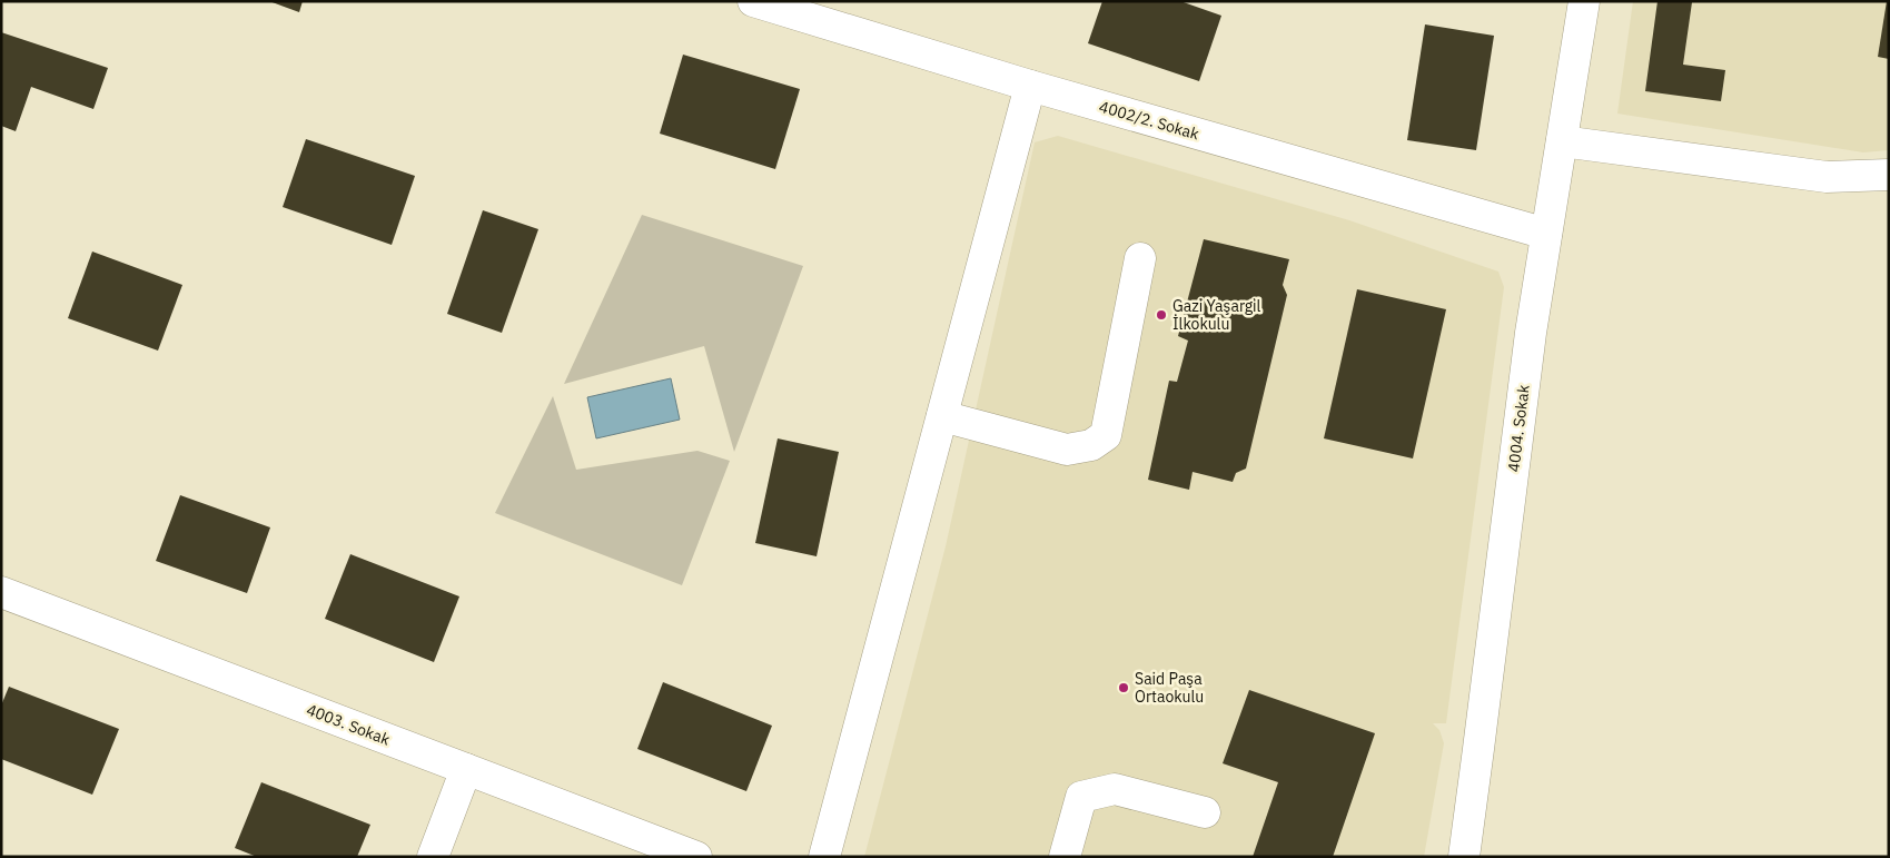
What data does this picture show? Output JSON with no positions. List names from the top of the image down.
{
  "streets": {
    "street": ["4002/2. Sokak", "4004. Sokak", "4003. Sokak"]
  },
  "crossings": [
    ["4002/2. Sokak", "4004. Sokak"]
  ],
  "places": ["Gazi Yaşargil İlkokulu", "Said Paşa Ortaokulu"]
}
